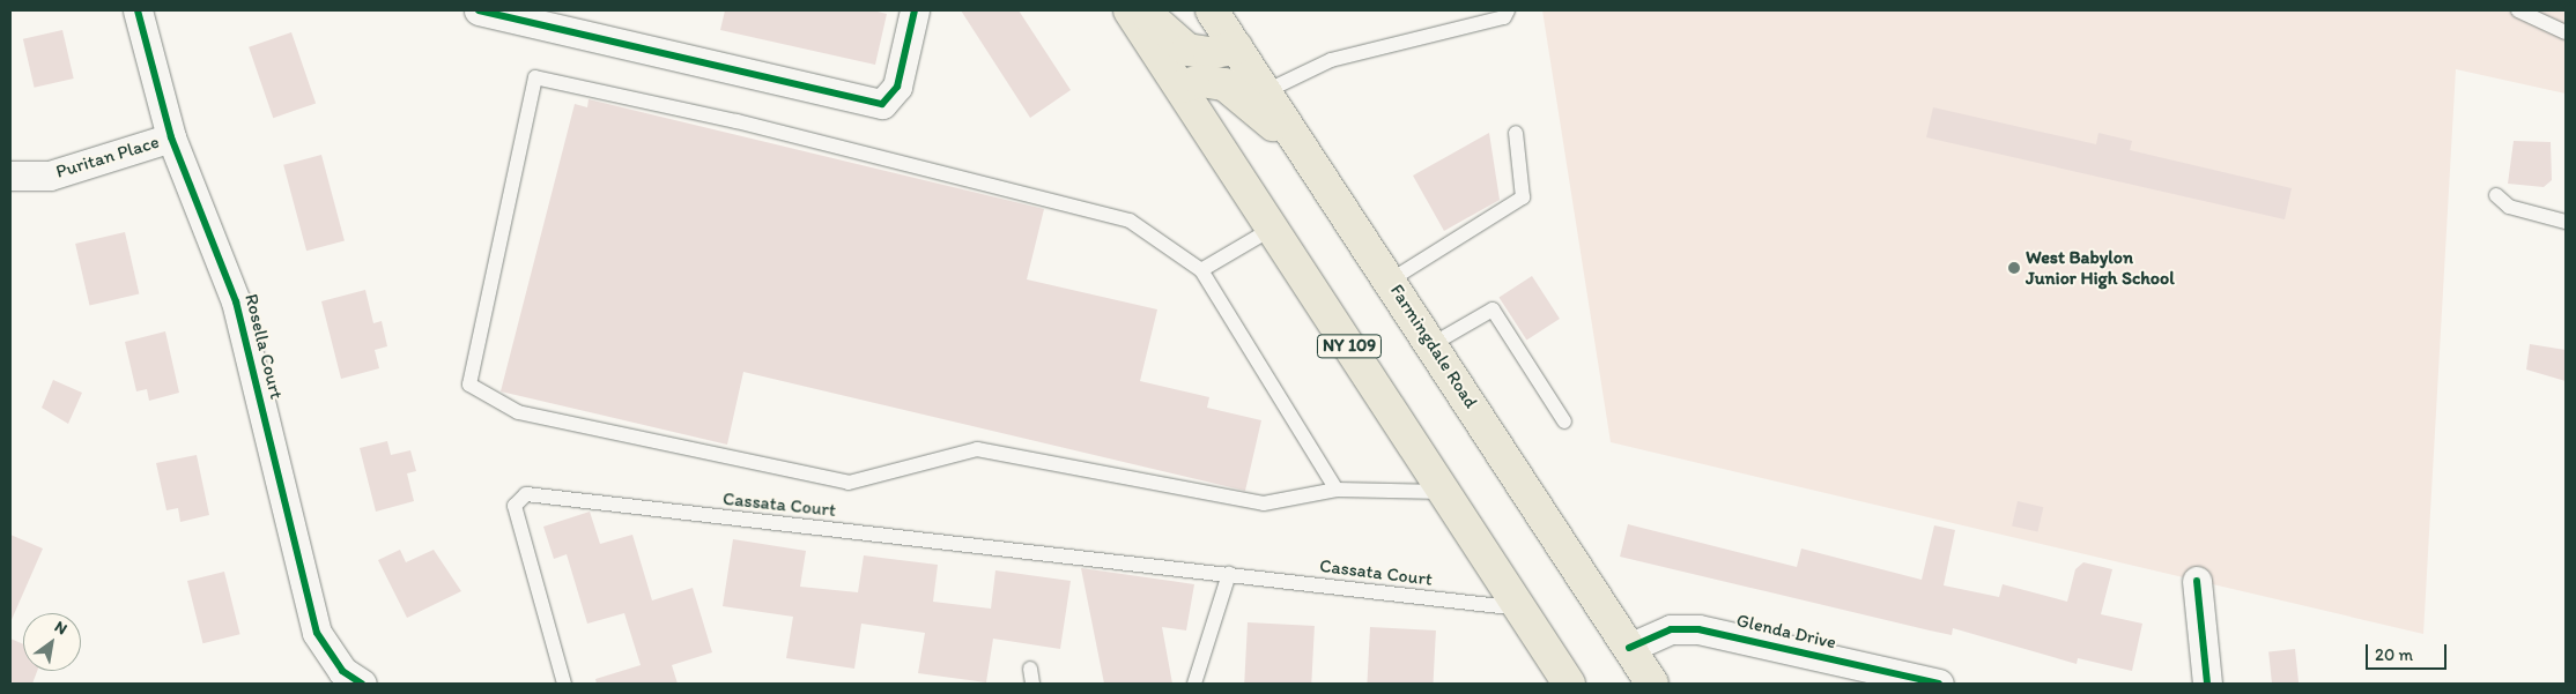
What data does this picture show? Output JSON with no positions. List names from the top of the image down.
{
  "streets": {
    "main road": ["NY 109", "Farmingdale Road"],
    "street": ["Puritan Place", "Rosella Court", "Glenda Drive"],
    "lane": ["Cassata Court"]
  },
  "crossings": [
    ["Puritan Place", "Rosella Court"],
    ["NY 109", "Cassata Court"],
    ["Farmingdale Road", "Glenda Drive"]
  ],
  "places": ["West Babylon Junior High School"],
  "scale_bar": "20 m",
  "north": "top right"
}
